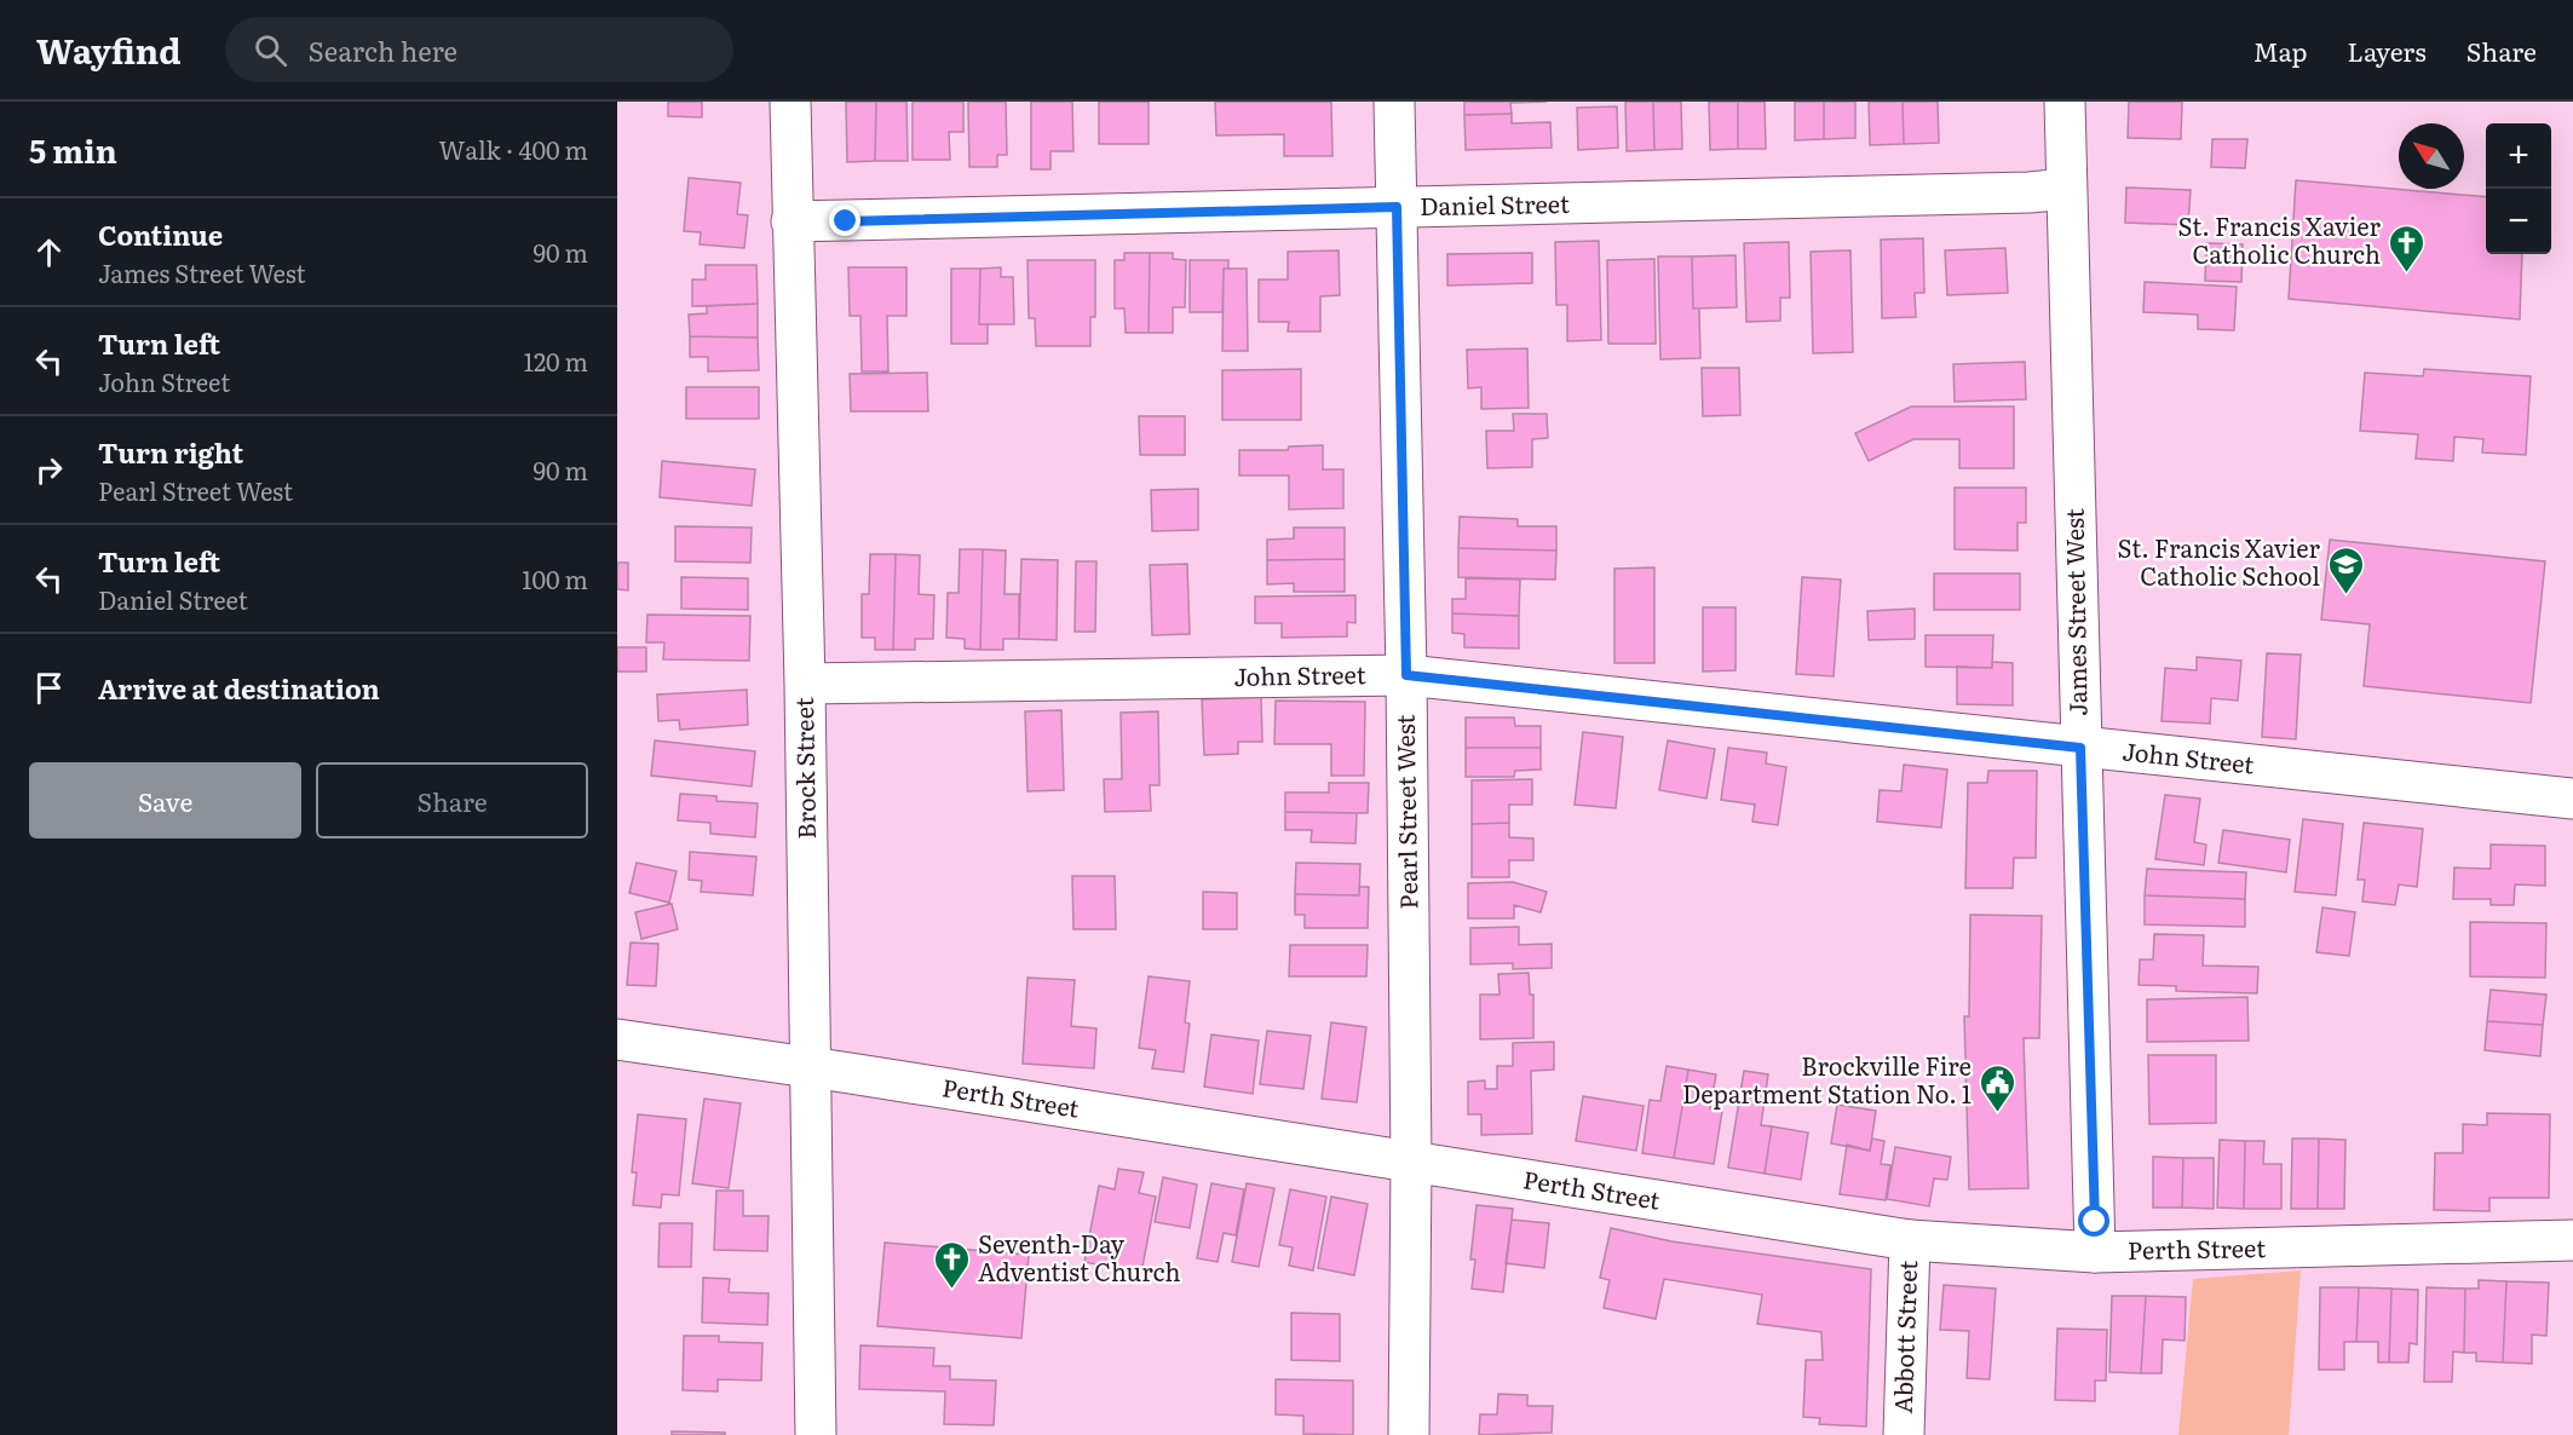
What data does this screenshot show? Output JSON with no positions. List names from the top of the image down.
{
  "streets": {
    "street": [
      "Daniel Street",
      "James Street West",
      "John Street",
      "Brock Street",
      "Pearl Street West",
      "Perth Street",
      "Abbott Street"
    ]
  },
  "crossings": [
    ["Daniel Street", "James Street West"],
    ["Daniel Street", "Brock Street"],
    ["Daniel Street", "Pearl Street West"],
    ["James Street West", "John Street"],
    ["James Street West", "Perth Street"],
    ["John Street", "Brock Street"],
    ["John Street", "Pearl Street West"],
    ["Brock Street", "Perth Street"],
    ["Pearl Street West", "Perth Street"],
    ["Perth Street", "Abbott Street"]
  ],
  "places": {
    "church": ["St. Francis Xavier Catholic Church", "Seventh-Day Adventist Church"],
    "school or university": ["St. Francis Xavier Catholic School"],
    "public building": ["Brockville Fire Department Station No. 1"]
  },
  "north": "top left",
  "page": {
    "header": "Wayfind",
    "search": "Search here",
    "nav": ["Map", "Layers", "Share"],
    "heading": ["5 min", "Walk · 400 m"],
    "map_buttons": ["+", "−"],
    "list": [
      ["Continue", "James Street West", "90 m"],
      ["Turn left", "John Street", "120 m"],
      ["Turn right", "Pearl Street West", "90 m"],
      ["Turn left", "Daniel Street", "100 m"],
      "Arrive at destination"
    ],
    "buttons": ["Save", "Share"]
  }
}
